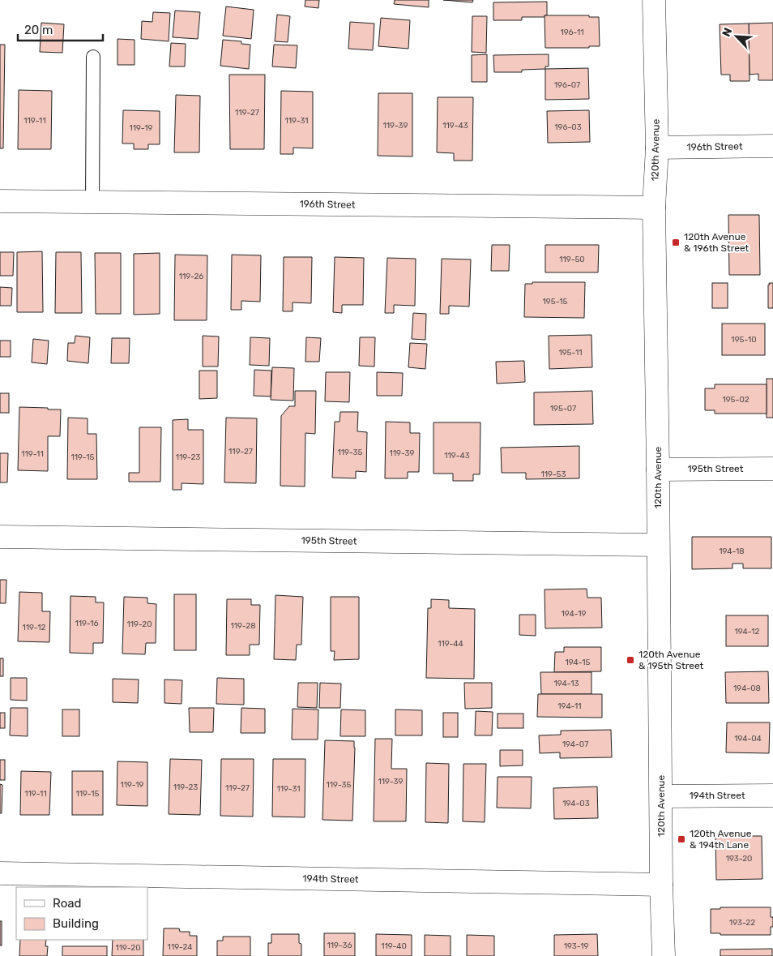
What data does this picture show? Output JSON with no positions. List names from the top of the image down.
{
  "streets": {
    "street": [
      "196th Street",
      "120th Avenue",
      "195th Street",
      "194th Street"
    ]
  },
  "crossings": [
    ["196th Street", "120th Avenue"],
    ["120th Avenue", "195th Street"],
    ["120th Avenue", "194th Street"]
  ],
  "places": {
    "transit": ["120th Avenue & 196th Street", "120th Avenue & 195th Street", "120th Avenue & 194th Lane"]
  },
  "house_numbers": [
    "196-11",
    "196-07",
    "119-27",
    "119-11",
    "119-31",
    "119-39",
    "119-43",
    "196-03",
    "119-19",
    "119-50",
    "119-26",
    "195-15",
    "195-10",
    "195-11",
    "195-02",
    "195-07",
    "119-27",
    "119-35",
    "119-39",
    "119-11",
    "119-43",
    "119-15",
    "119-23",
    "119-53",
    "194-18",
    "194-19",
    "119-16",
    "119-20",
    "119-28",
    "119-12",
    "194-12",
    "119-44",
    "194-15",
    "194-13",
    "194-08",
    "194-11",
    "194-04",
    "194-07",
    "119-39",
    "119-19",
    "119-35",
    "119-23",
    "119-27",
    "119-31",
    "119-11",
    "119-15",
    "194-03",
    "193-20",
    "193-22",
    "119-36",
    "119-40",
    "193-19",
    "119-24",
    "119-20"
  ],
  "legend": ["Road", "Building"],
  "scale_bar": "20 m",
  "north": "top left"
}
